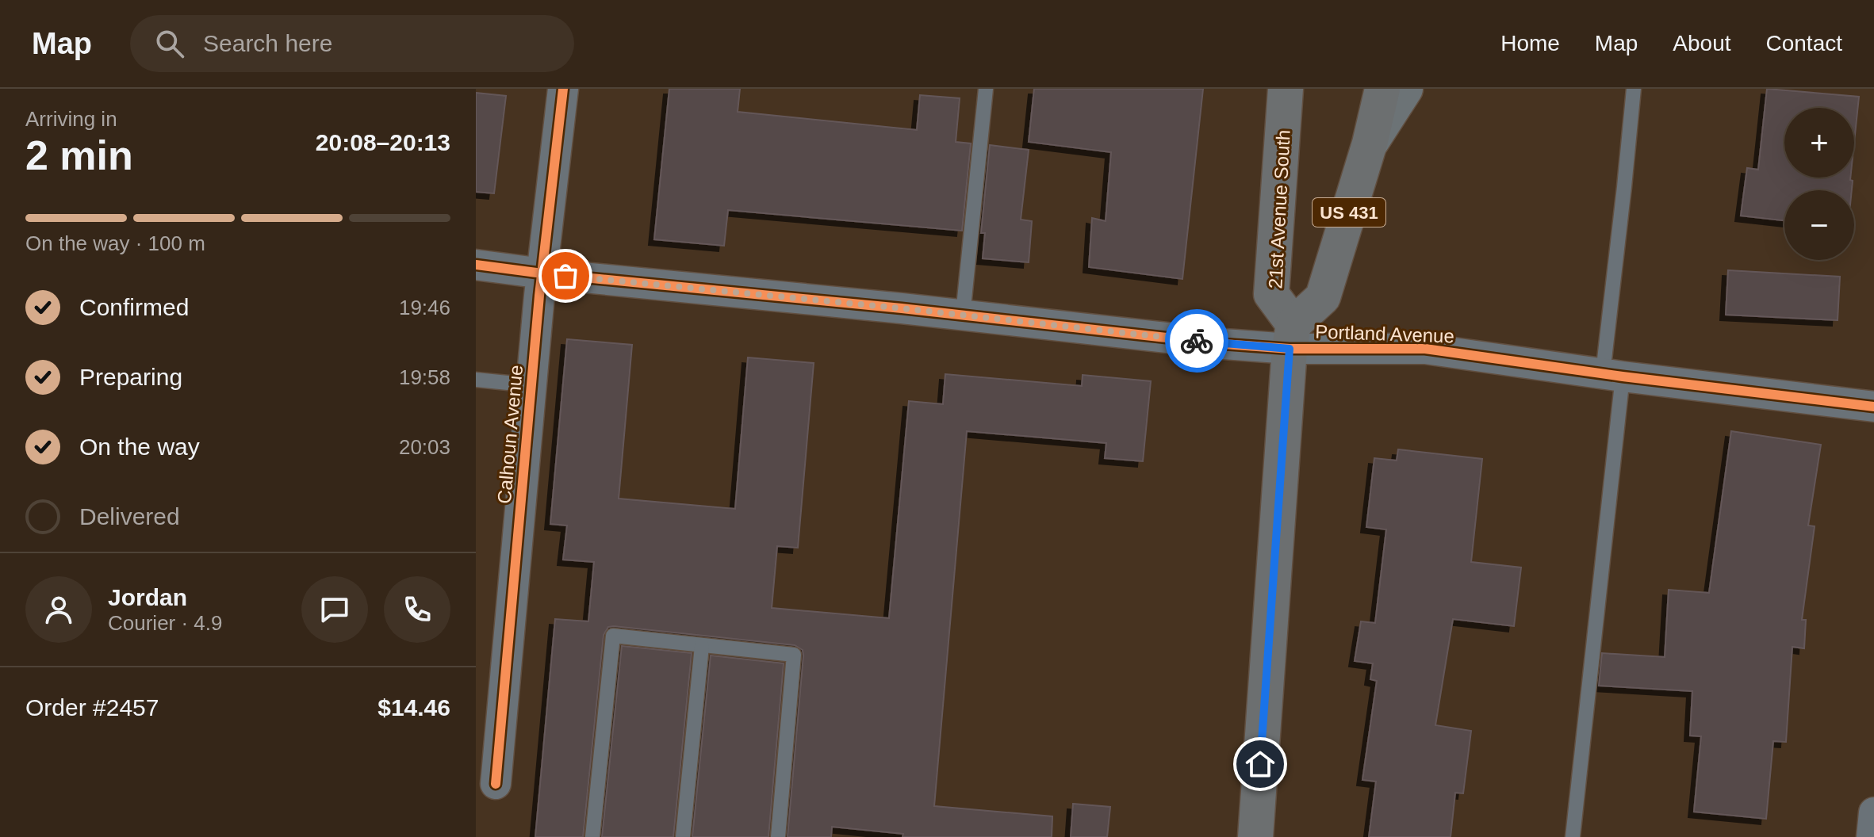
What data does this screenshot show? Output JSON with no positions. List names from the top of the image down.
{
  "streets": {
    "main road": ["21st Avenue South", "US 431"],
    "street": ["Portland Avenue", "Calhoun Avenue"]
  },
  "crossings": [
    ["21st Avenue South", "US 431"],
    ["21st Avenue South", "Portland Avenue"],
    ["US 431", "Portland Avenue"],
    ["Portland Avenue", "Calhoun Avenue"]
  ],
  "page": {
    "header": "Map",
    "search": "Search here",
    "nav": [
      "Home",
      "Map",
      "About",
      "Contact"
    ],
    "heading": ["2 min", "Arriving in", "20:08–20:13"],
    "panel": [
      "Jordan",
      "Courier · 4.9",
      "Order #2457",
      "$14.46"
    ],
    "map_buttons": ["+", "−"],
    "bar": "On the way · 100 m",
    "list": [
      ["Confirmed", "19:46"],
      ["Preparing", "19:58"],
      ["On the way", "20:03"],
      "Delivered"
    ]
  }
}
